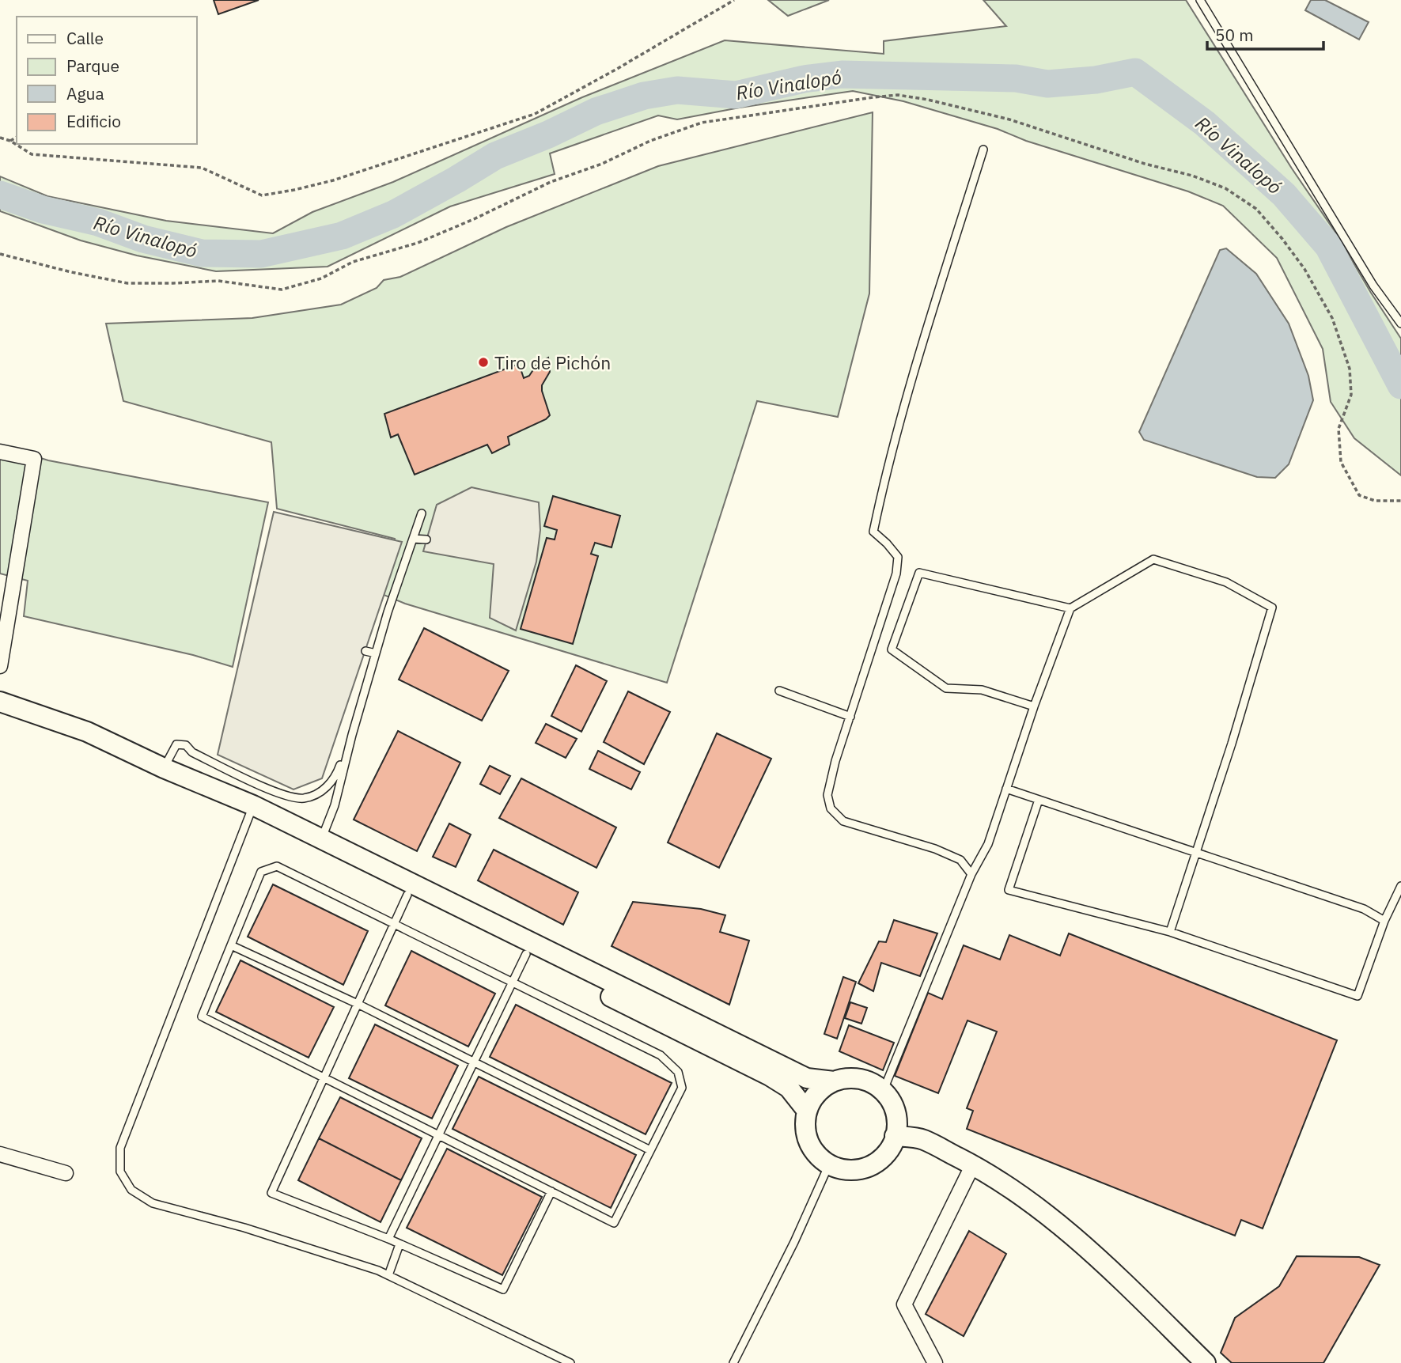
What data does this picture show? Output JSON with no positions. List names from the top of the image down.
{
  "water": ["Río Vinalopó"],
  "places": ["Tiro de Pichón"],
  "legend": [
    "Calle",
    "Parque",
    "Agua",
    "Edificio"
  ],
  "scale_bar": "50 m"
}
